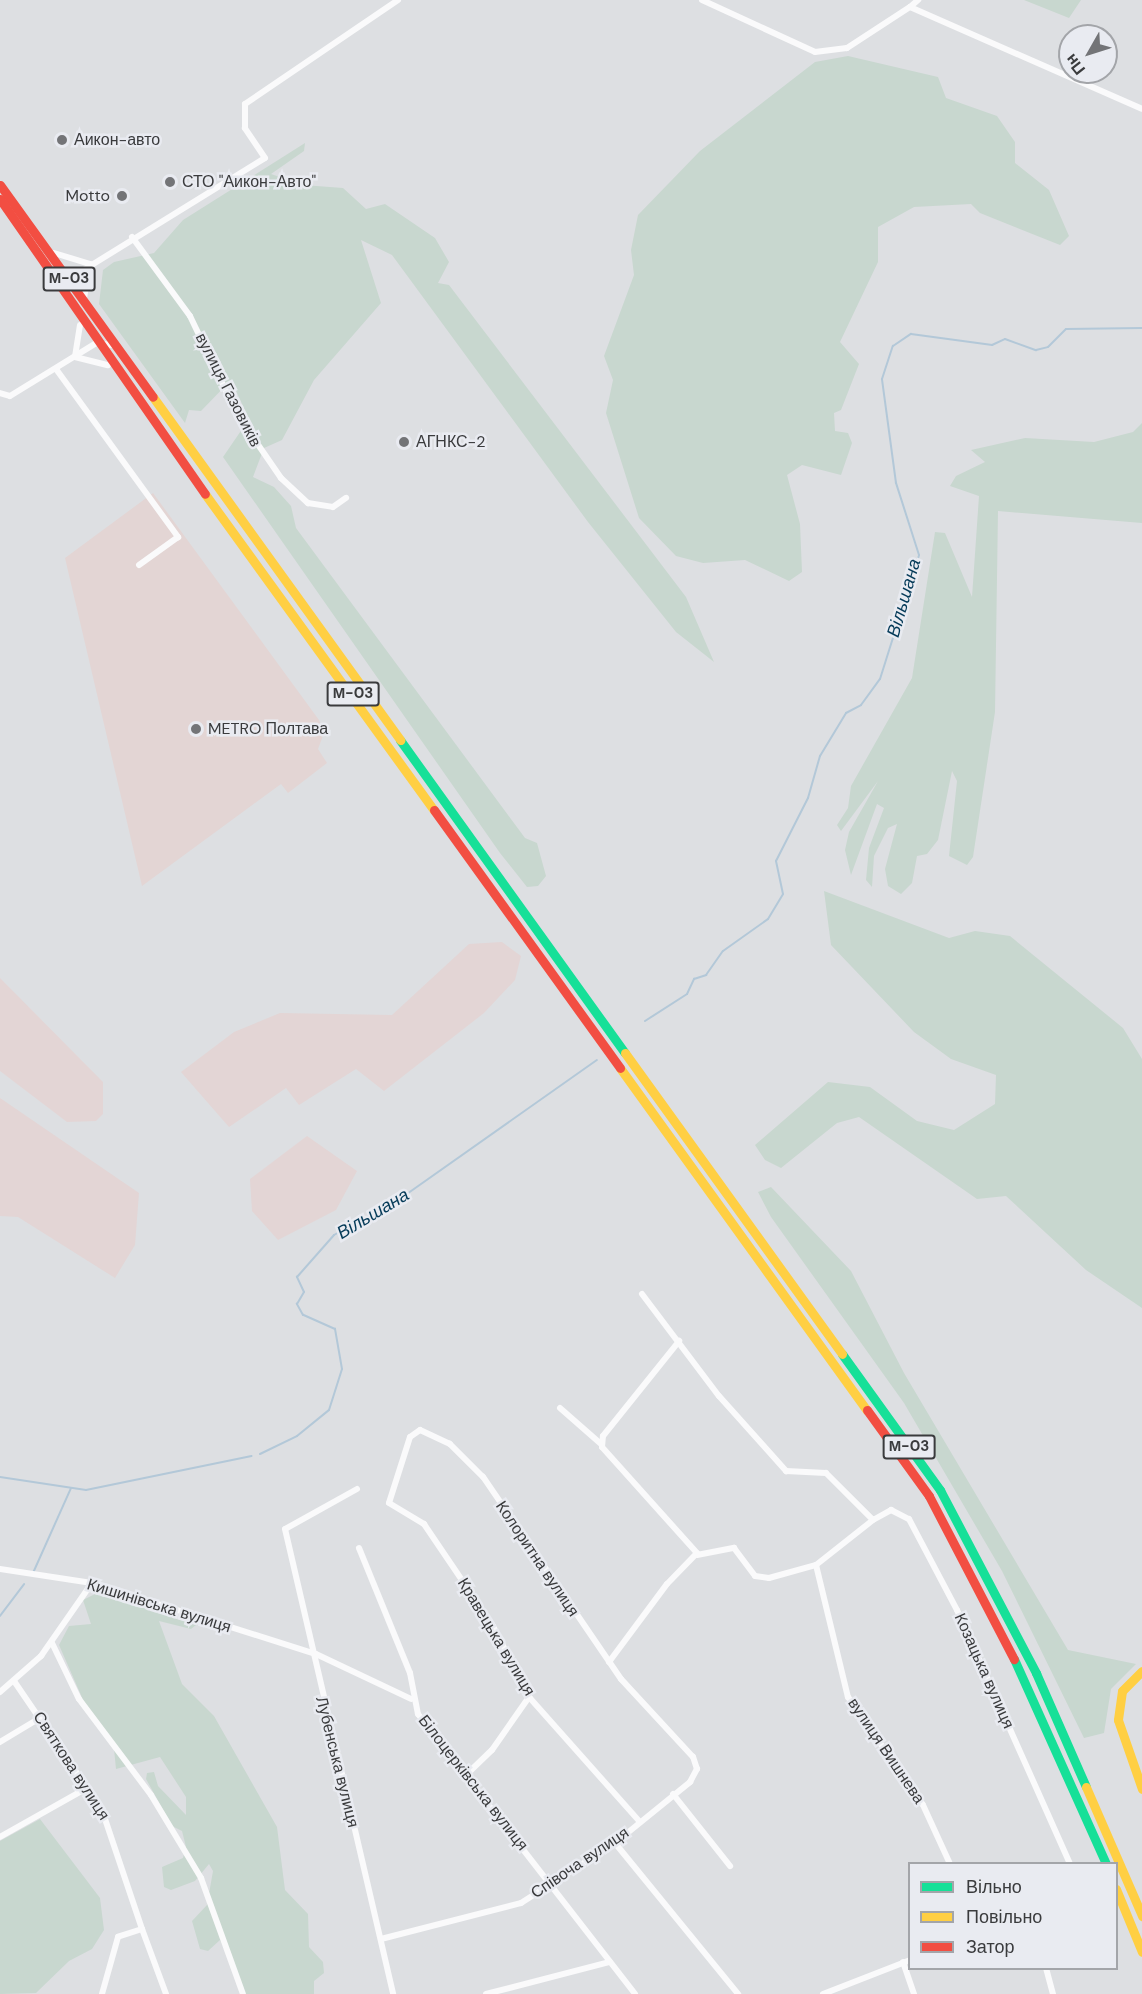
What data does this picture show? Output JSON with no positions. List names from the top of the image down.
{
  "streets": {
    "main road": ["М-03"],
    "street": [
      "вулиця Газовиків",
      "Колоритна вулиця",
      "Кишинівська вулиця",
      "Кравецька вулиця",
      "Козацька вулиця",
      "вулиця Вишнева",
      "Лубенська вулиця",
      "Святкова вулиця",
      "Білоцерківська вулиця",
      "Співоча вулиця"
    ]
  },
  "crossings": [
    ["Колоритна вулиця", "Кравецька вулиця"],
    ["Колоритна вулиця", "Співоча вулиця"],
    ["Кишинівська вулиця", "Лубенська вулиця"],
    ["Кишинівська вулиця", "Білоцерківська вулиця"],
    ["Кравецька вулиця", "Співоча вулиця"],
    ["Козацька вулиця", "вулиця Вишнева"],
    ["Лубенська вулиця", "Співоча вулиця"],
    ["Білоцерківська вулиця", "Співоча вулиця"]
  ],
  "water": ["Вільшана"],
  "places": [
    "Аикон-авто",
    "СТО \"Аикон-Авто\"",
    "Motto",
    "АГНКС-2",
    "METRO Полтава"
  ],
  "legend": ["Вільно", "Повільно", "Затор"],
  "north": "bottom left"
}
